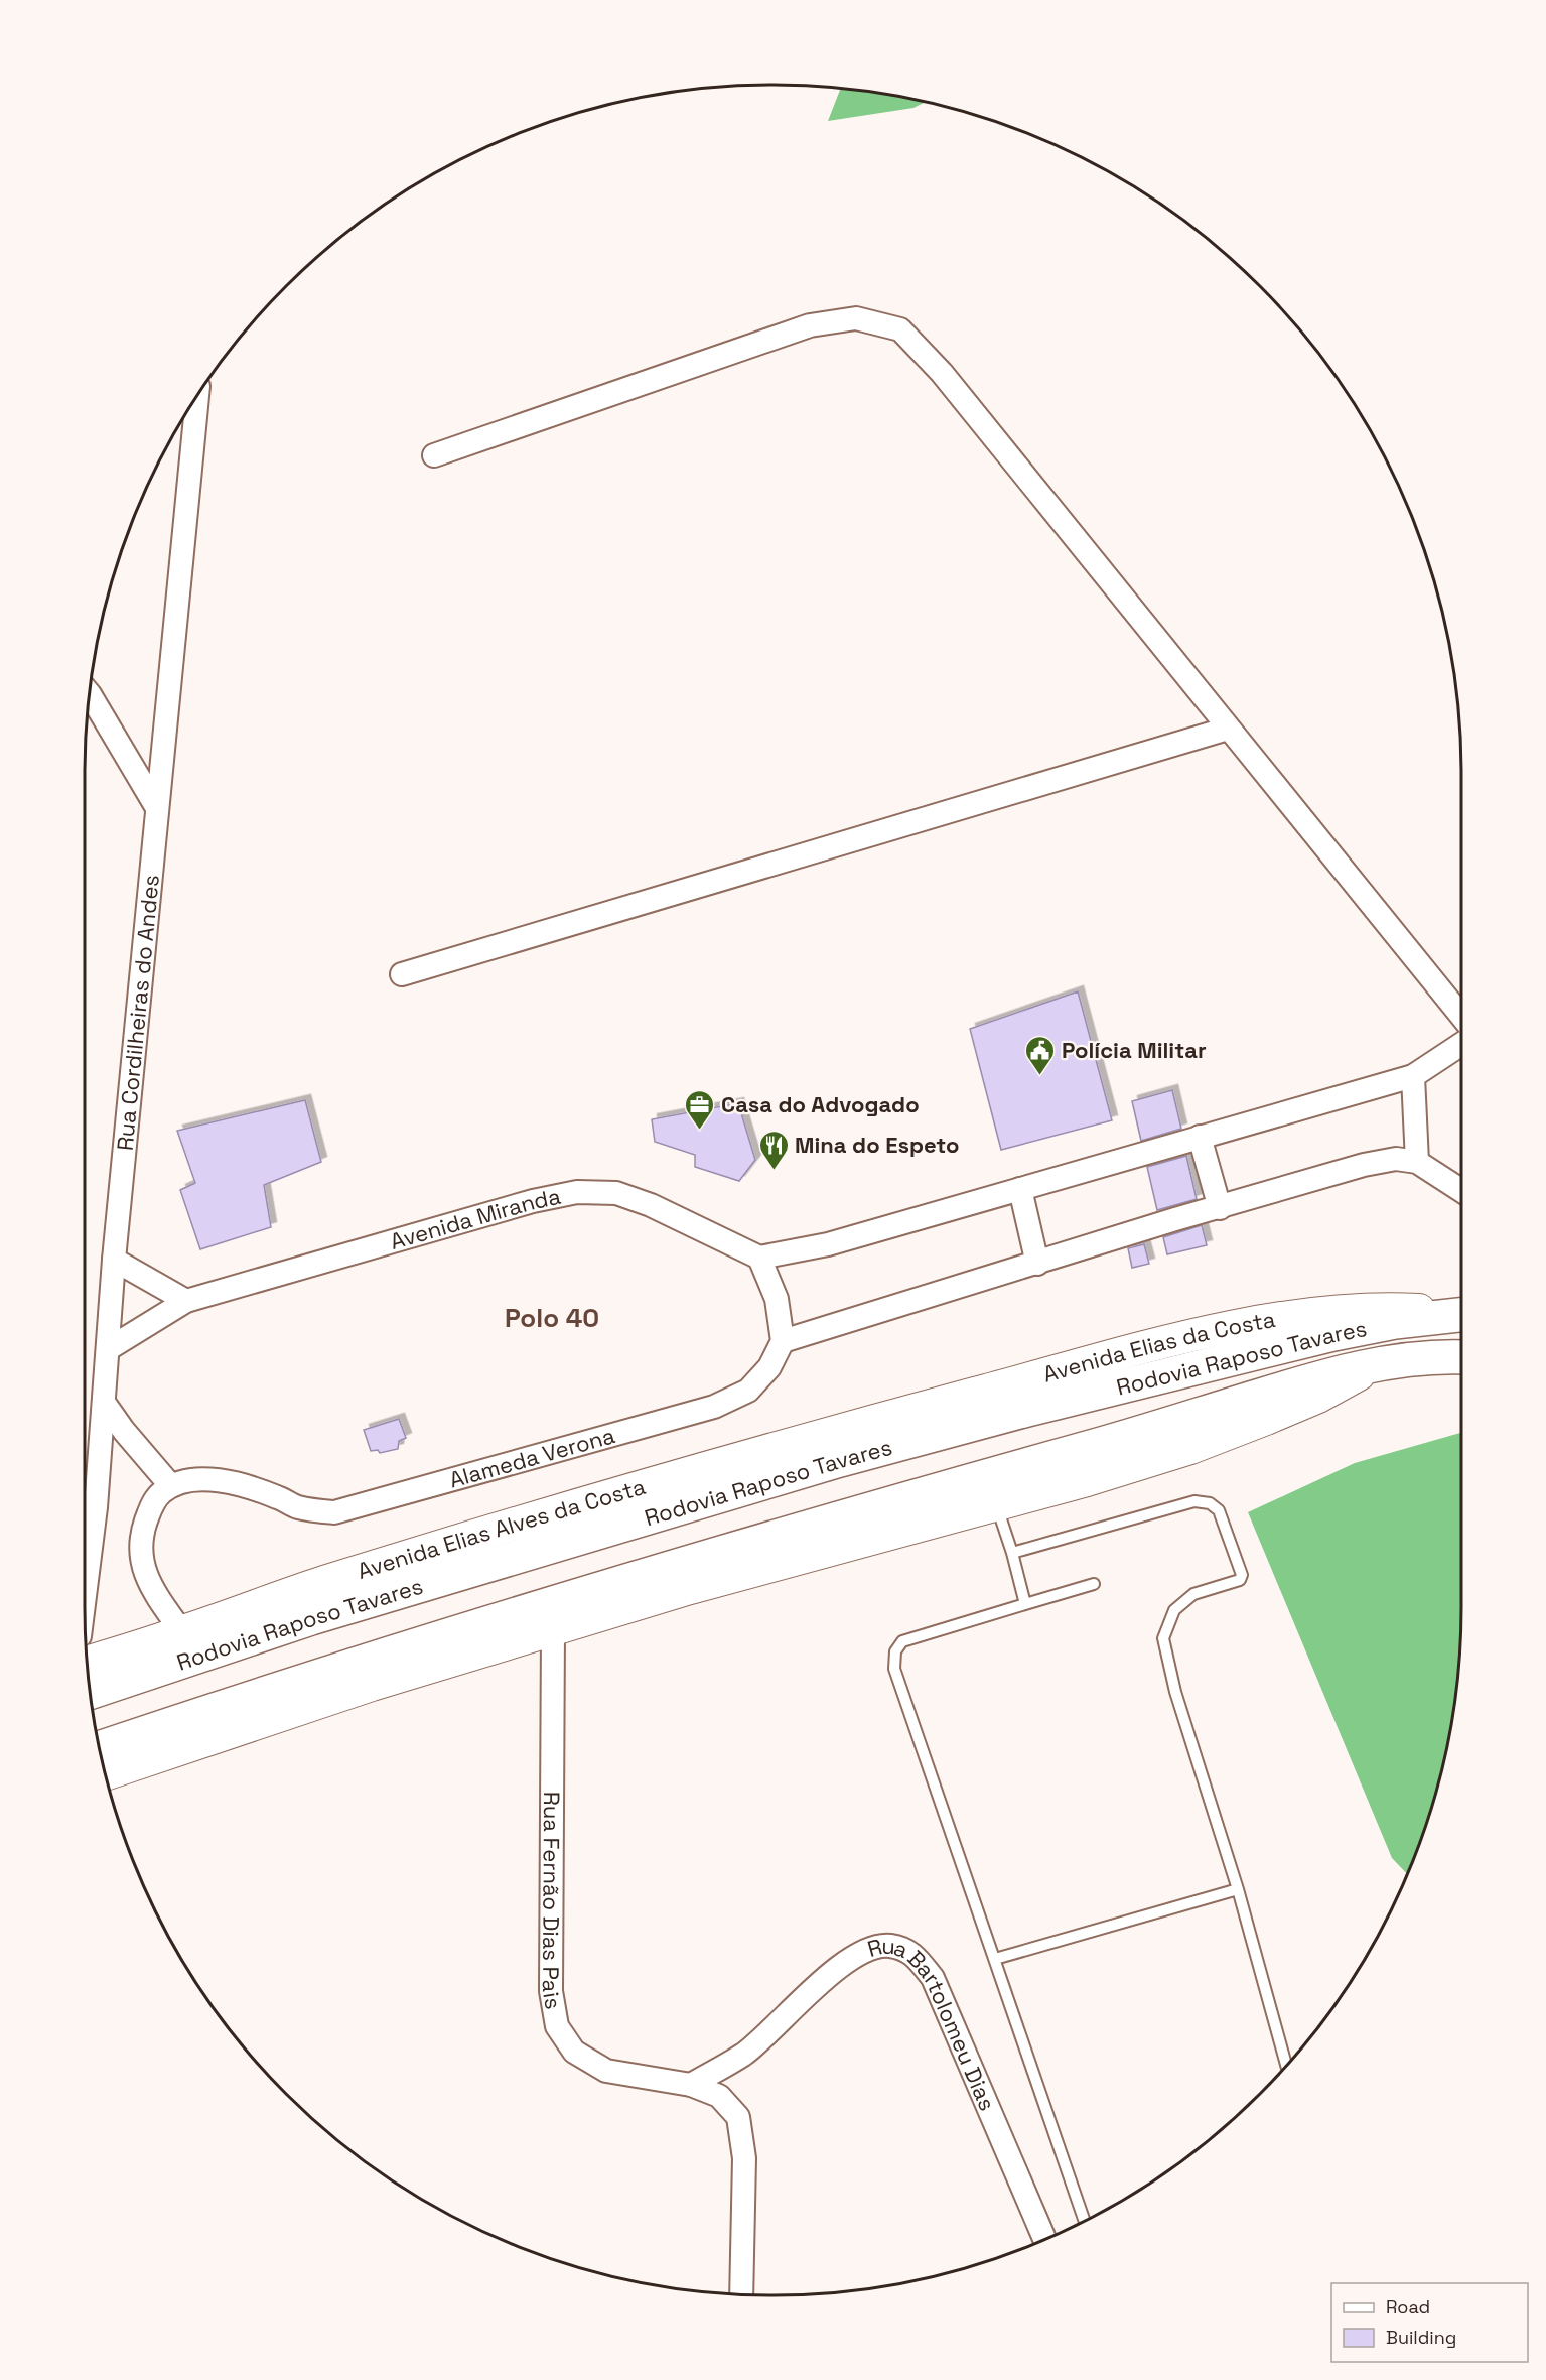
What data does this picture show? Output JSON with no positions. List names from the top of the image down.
{
  "streets": {
    "highway": ["Rodovia Raposo Tavares"],
    "main road": ["Avenida Elias da Costa", "Avenida Elias Alves da Costa"],
    "street": [
      "Rua Cordilheiras do Andes",
      "Avenida Miranda",
      "Alameda Verona",
      "Rua Fernão Dias Pais",
      "Rua Bartolomeu Dias"
    ]
  },
  "crossings": [
    ["Rua Cordilheiras do Andes", "Avenida Miranda"],
    ["Avenida Elias da Costa", "Avenida Elias Alves da Costa"],
    ["Rua Fernão Dias Pais", "Rua Bartolomeu Dias"]
  ],
  "districts": ["Polo 40"],
  "places": {
    "public building": ["Polícia Militar"],
    "office": ["Casa do Advogado"],
    "restaurant": ["Mina do Espeto"]
  },
  "legend": ["Road", "Building"]
}
